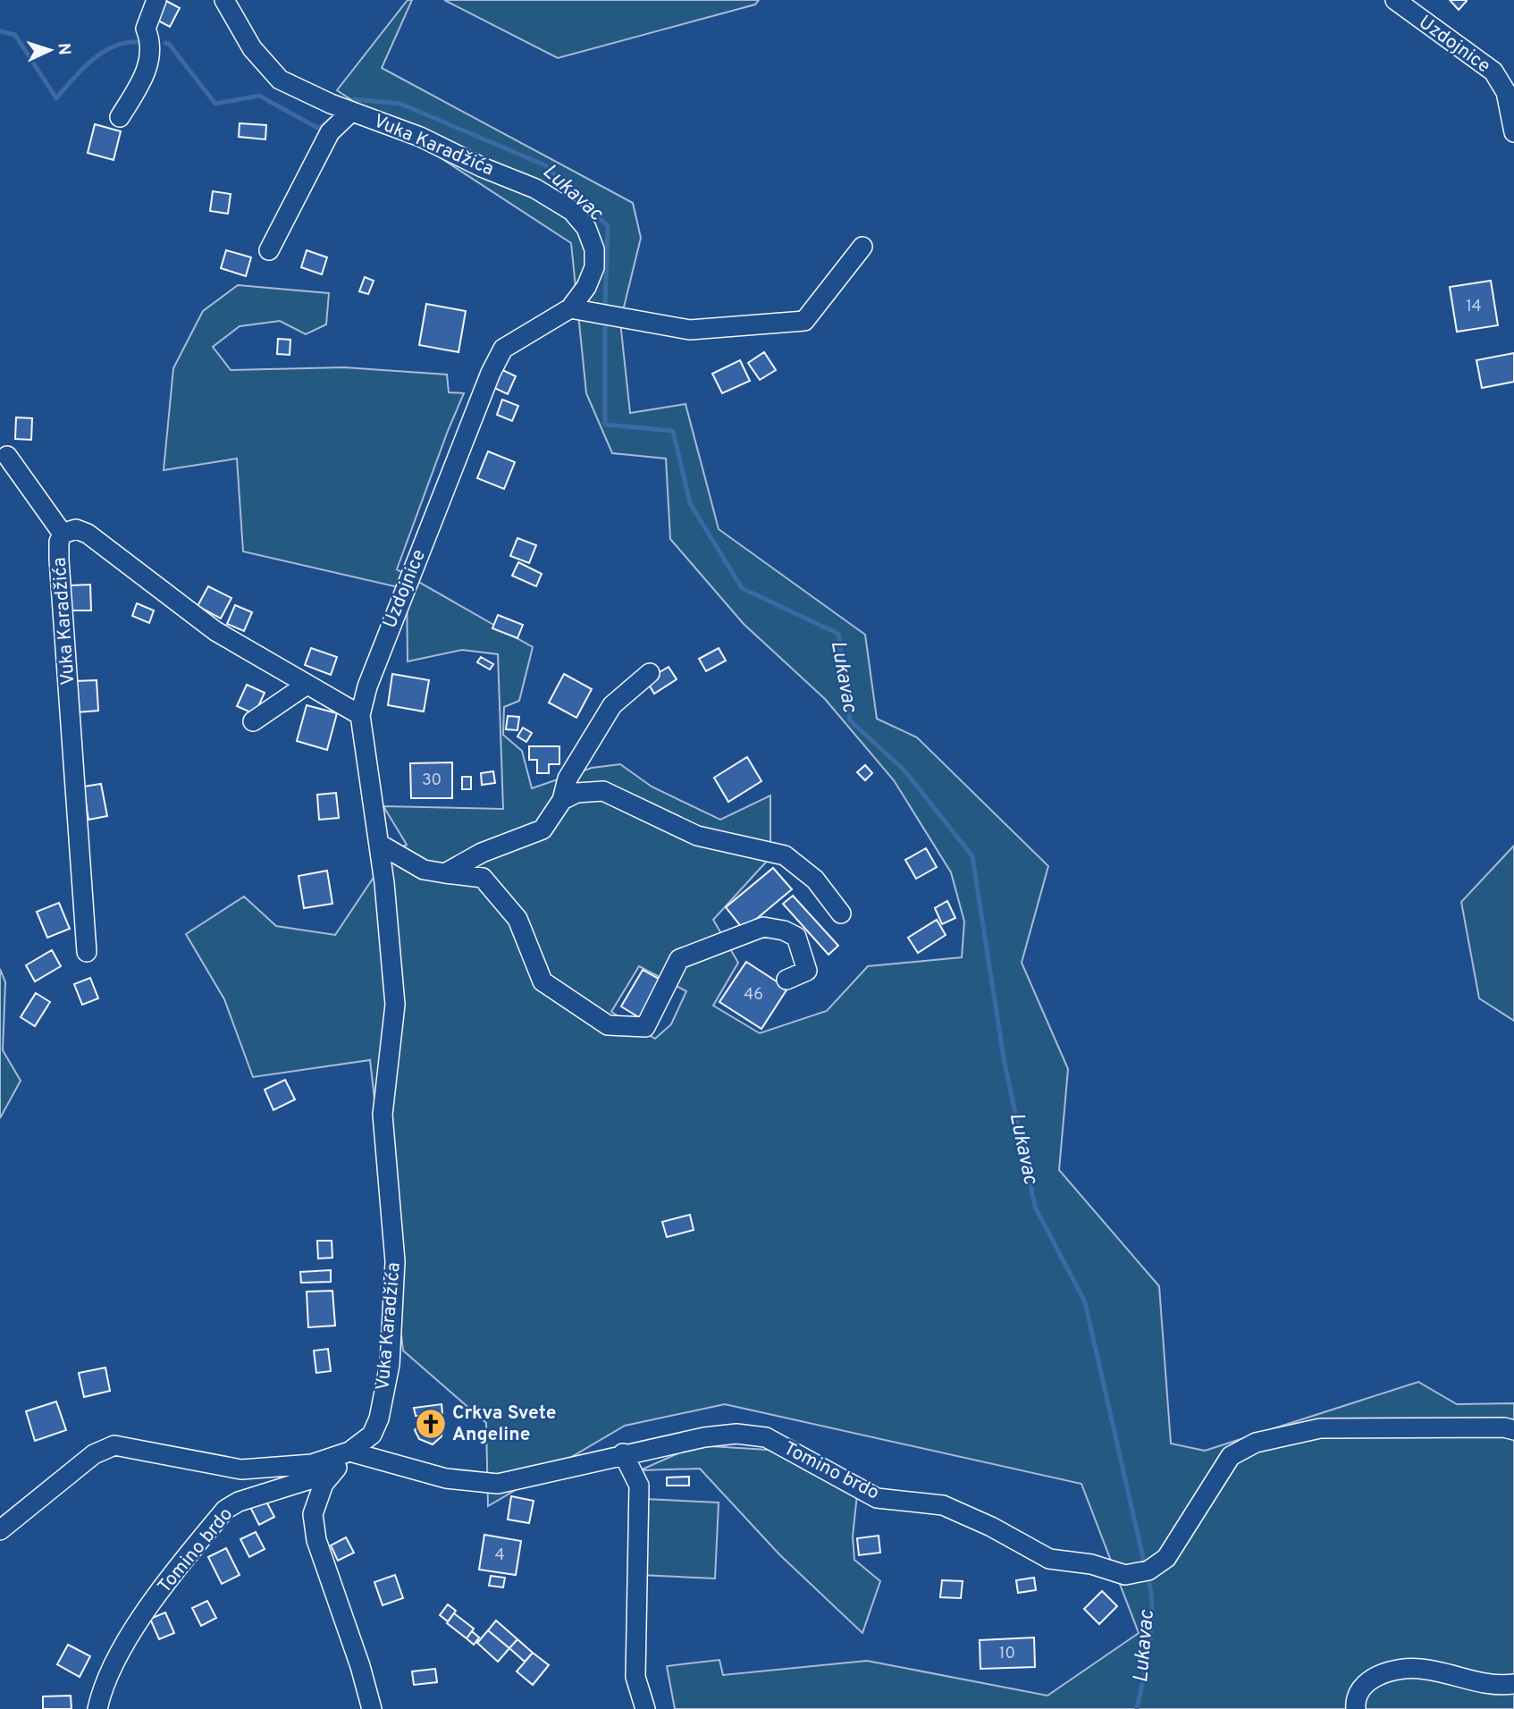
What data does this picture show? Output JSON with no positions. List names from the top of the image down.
{
  "streets": {
    "street": ["Uzdojnice", "Vuka Karadžića", "Tomino brdo"]
  },
  "crossings": [
    ["Uzdojnice", "Vuka Karadžića"],
    ["Vuka Karadžića", "Tomino brdo"]
  ],
  "water": ["Lukavac"],
  "places": {
    "church": ["Crkva Svete Angeline"]
  },
  "house_numbers": [
    "14",
    "30",
    "46",
    "4",
    "10"
  ],
  "north": "right"
}
